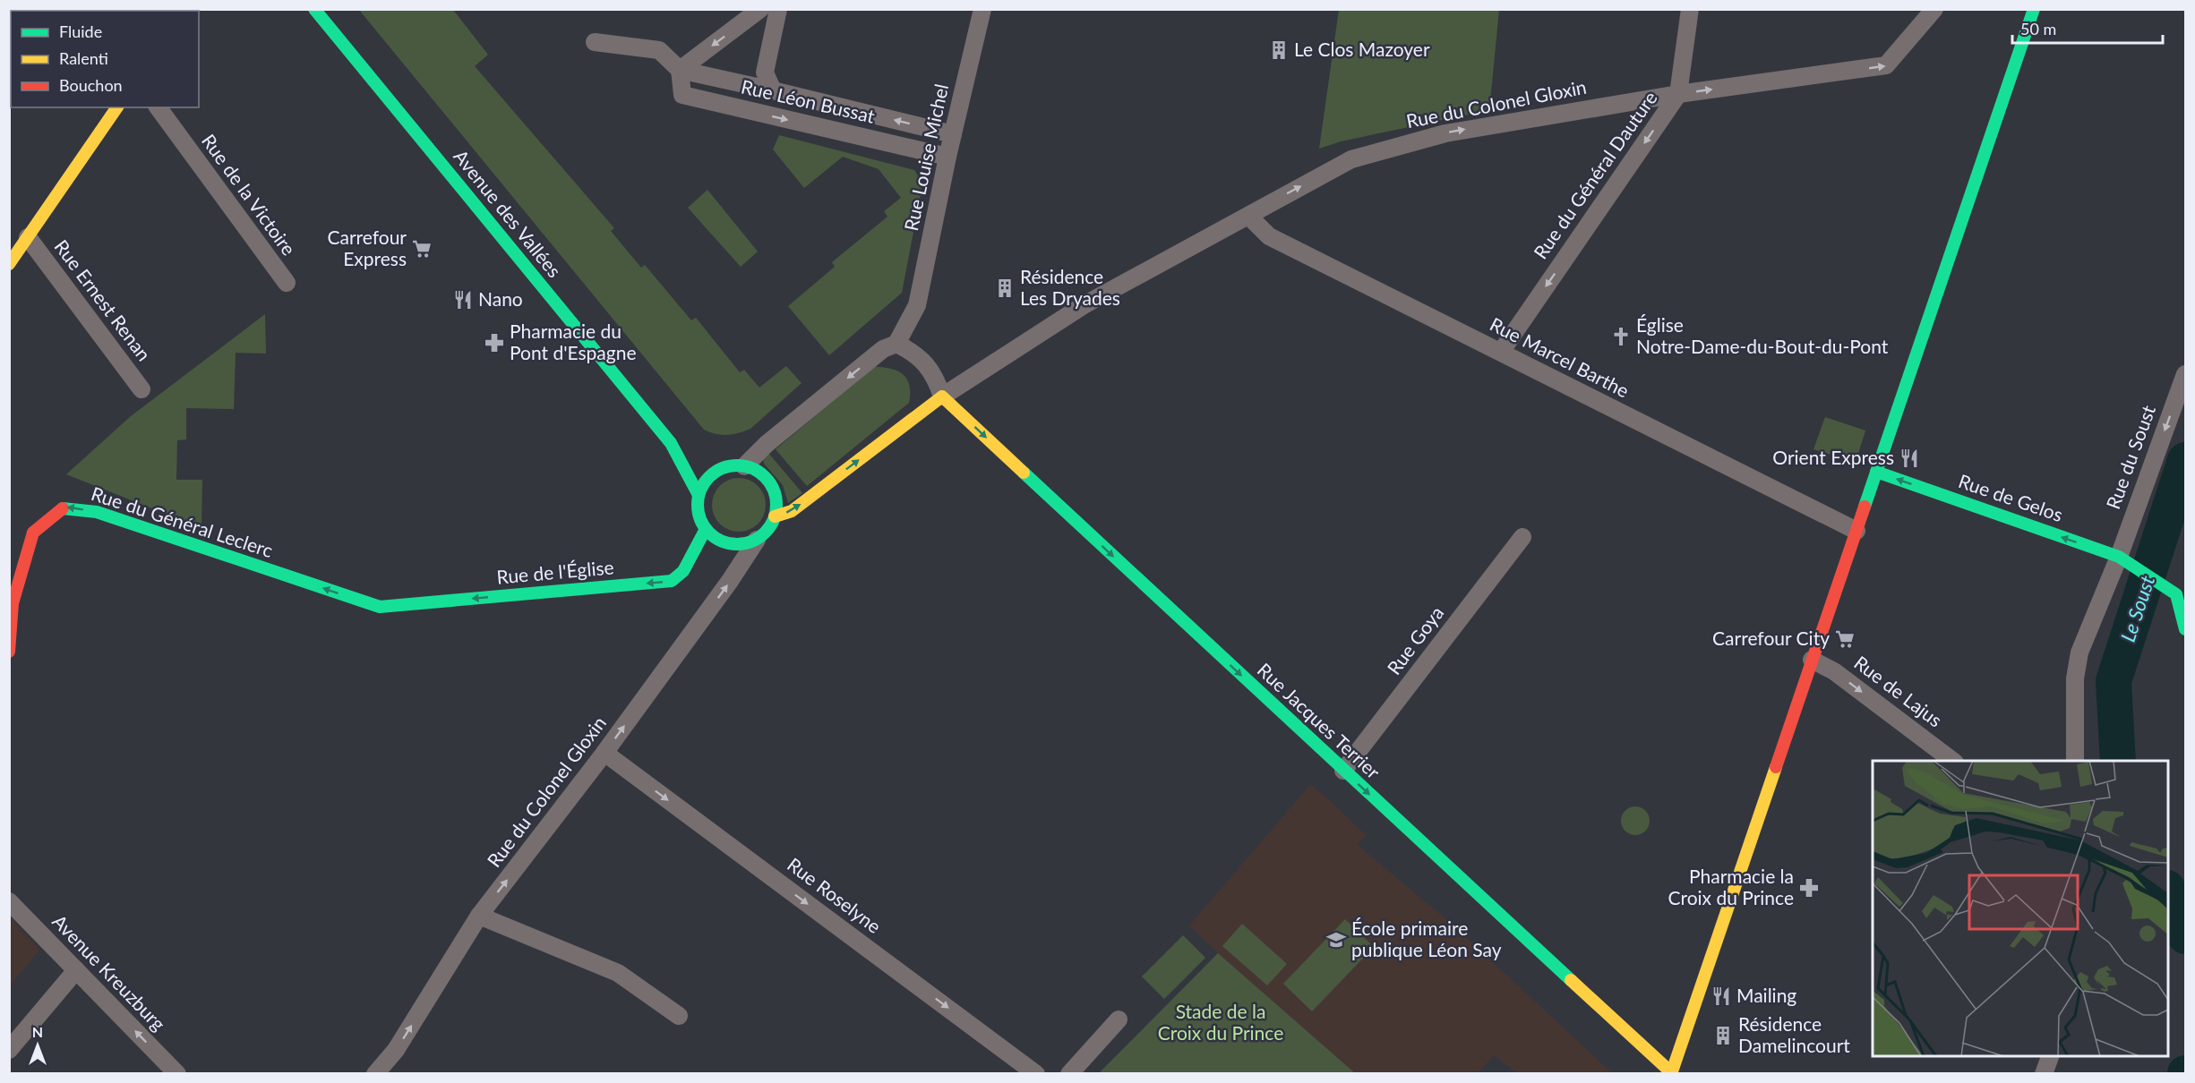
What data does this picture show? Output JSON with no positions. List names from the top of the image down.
{
  "streets": {
    "street": [
      "Rue Léon Bussat",
      "Rue du Colonel Gloxin",
      "Rue Louise Michel",
      "Rue du Général Dauture",
      "Rue de la Victoire",
      "Avenue des Vallées",
      "Rue Ernest Renan",
      "Rue Marcel Barthe",
      "Rue du Soust",
      "Rue de Gelos",
      "Rue du Général Leclerc",
      "Rue de l'Église",
      "Rue Goya",
      "Rue de Lajus",
      "Rue Jacques Terrier",
      "Rue Roselyne",
      "Avenue Kreuzburg"
    ]
  },
  "crossings": [
    ["Rue Léon Bussat", "Rue Louise Michel"],
    ["Rue du Colonel Gloxin", "Rue du Général Dauture"],
    ["Rue du Colonel Gloxin", "Avenue des Vallées"],
    ["Rue du Colonel Gloxin", "Rue Marcel Barthe"],
    ["Rue du Colonel Gloxin", "Rue de l'Église"],
    ["Rue du Colonel Gloxin", "Rue Jacques Terrier"],
    ["Rue du Colonel Gloxin", "Rue Roselyne"],
    ["Rue du Général Dauture", "Rue Marcel Barthe"],
    ["Avenue des Vallées", "Rue de l'Église"],
    ["Rue du Soust", "Rue de Gelos"],
    ["Rue du Général Leclerc", "Rue de l'Église"],
    ["Rue Goya", "Rue Jacques Terrier"]
  ],
  "one_way": [
    "Rue du Colonel Gloxin",
    "Rue du Général Dauture",
    "Rue du Soust",
    "Rue de Gelos",
    "Rue du Général Leclerc",
    "Rue de l'Église",
    "Rue de Lajus",
    "Rue Jacques Terrier",
    "Rue Roselyne",
    "Avenue Kreuzburg"
  ],
  "water": ["Le Soust"],
  "parks": ["Stade de la Croix du Prince"],
  "places": {
    "building": ["Le Clos Mazoyer", "Résidence Les Dryades", "Résidence Damelincourt"],
    "supermarket": ["Carrefour Express", "Carrefour City"],
    "restaurant": ["Nano", "Orient Express", "Mailing"],
    "church": ["Église Notre-Dame-du-Bout-du-Pont"],
    "pharmacy": ["Pharmacie du Pont d'Espagne", "Pharmacie la Croix du Prince"],
    "school or university": ["École primaire publique Léon Say"]
  },
  "legend": ["Fluide", "Ralenti", "Bouchon"],
  "scale_bar": "50 m",
  "north": "top"
}
